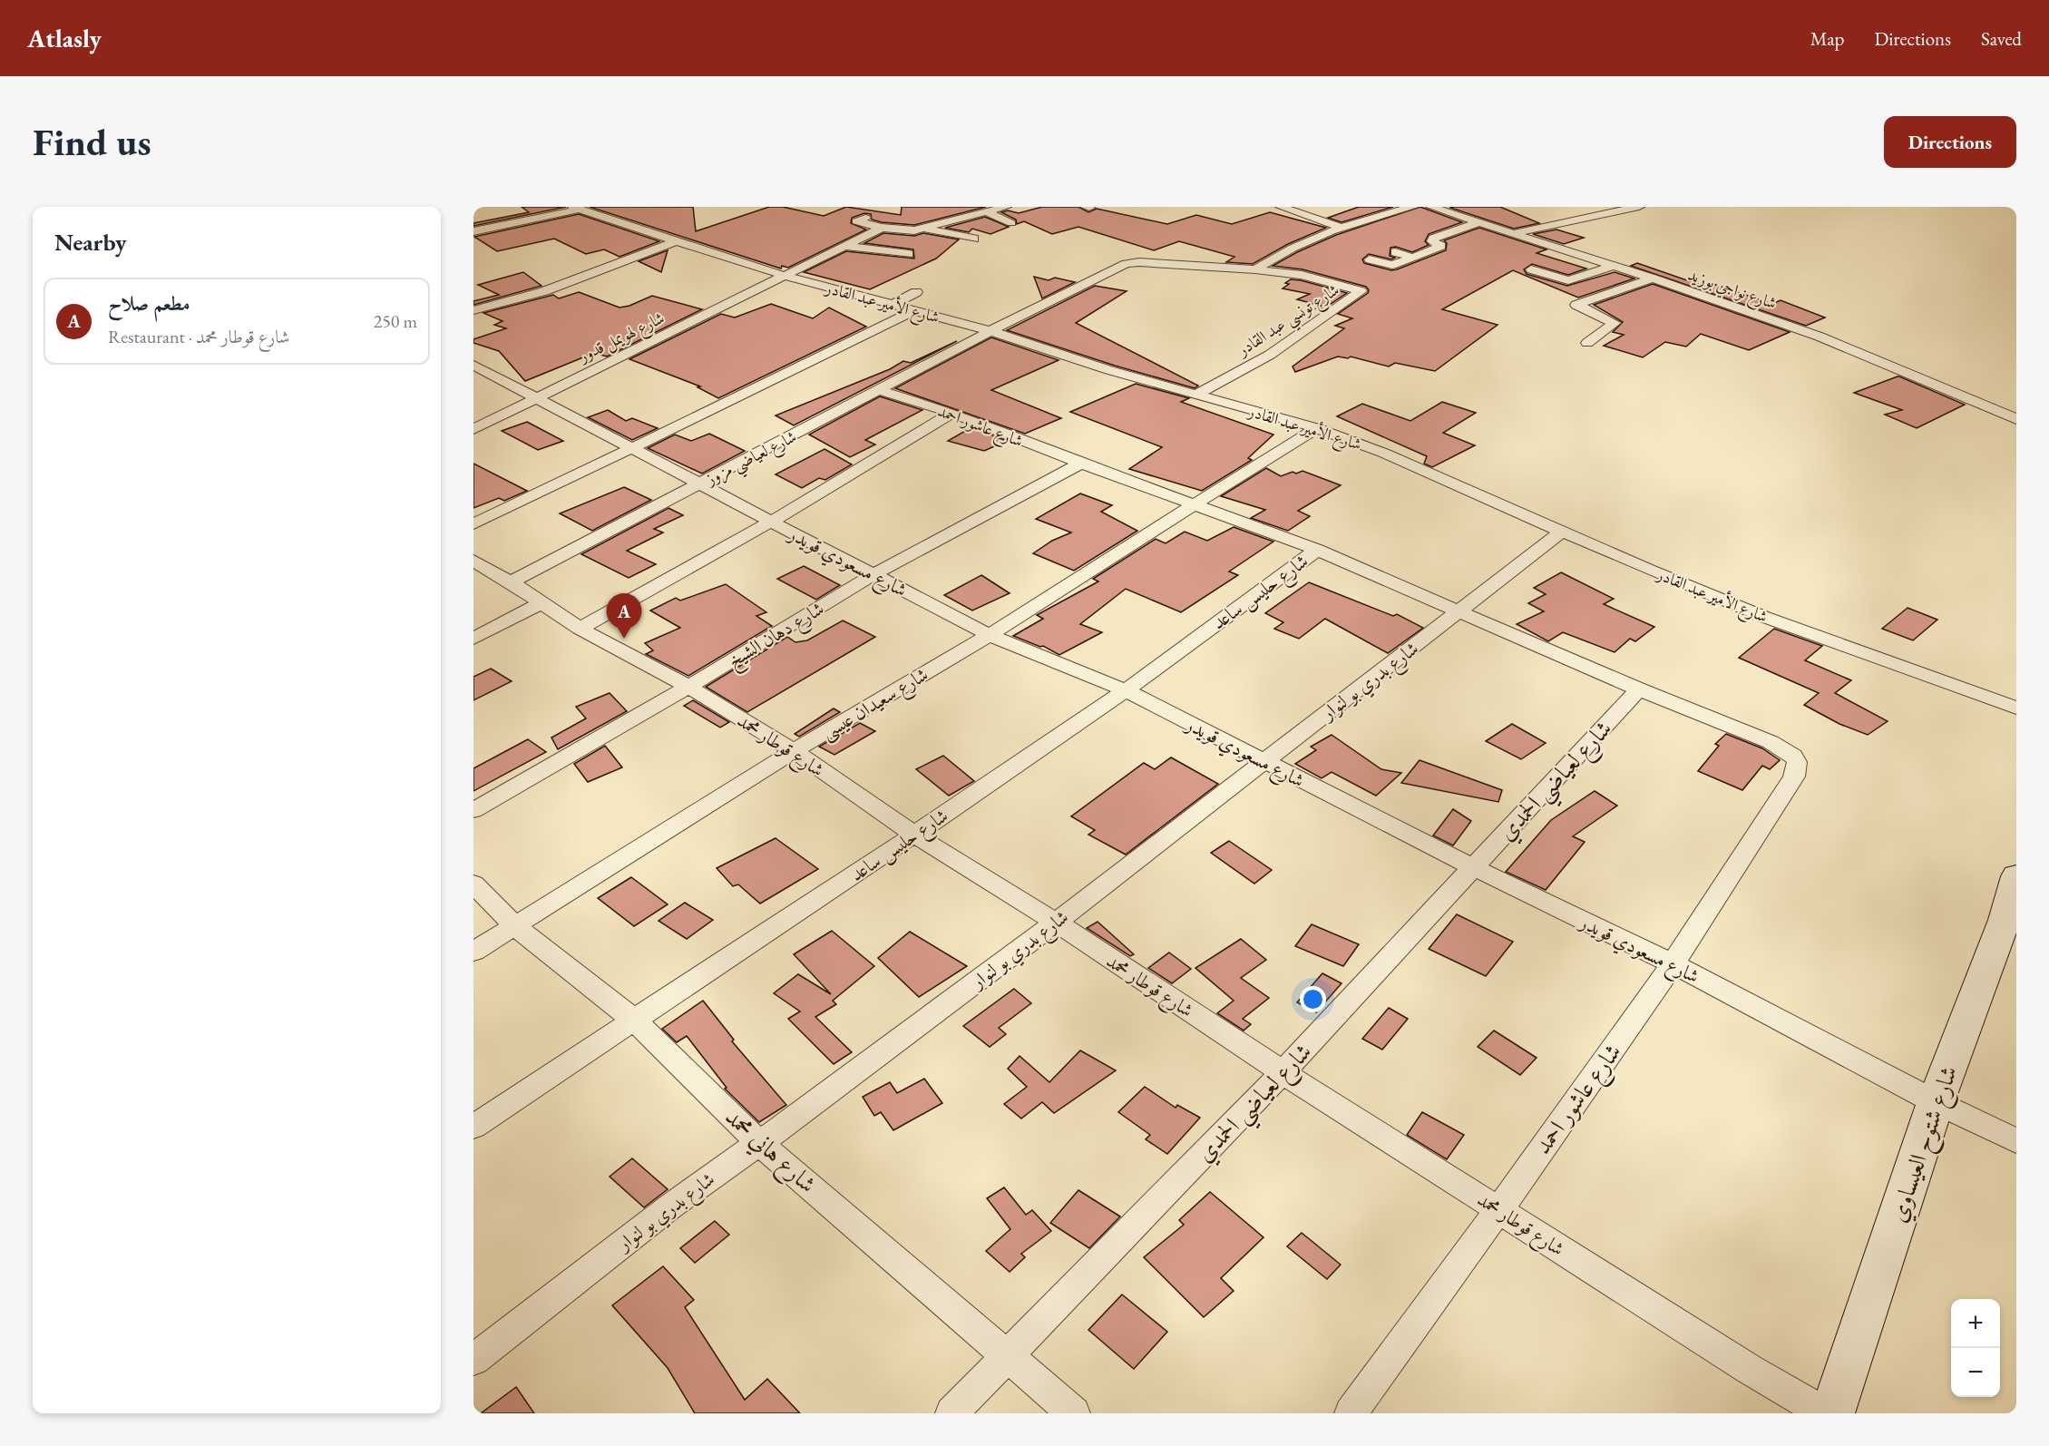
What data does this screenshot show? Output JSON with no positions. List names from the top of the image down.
{
  "streets": {
    "street": [
      "شارع نواجي بوزيد",
      "شارع الأمير عبد القادر",
      "شارع تونسي عبد القادر",
      "شارع لهويمل قدور",
      "شارع عاشور احمد",
      "شارع لعياضي مزوز",
      "شارع مسعودي قويدر",
      "شارع حليس ساعد",
      "شارع دهان الشيخ",
      "شارع بدري بو لنوار",
      "شارع سعيدان عيسى",
      "شارع قوطار محمد",
      "شارع لعياضي الحمدي",
      "شارع شتوح العيساوي",
      "شارع هاني محمد"
    ]
  },
  "crossings": [
    ["شارع الأمير عبد القادر", "شارع تونسي عبد القادر"],
    ["شارع الأمير عبد القادر", "شارع لهويمل قدور"],
    ["شارع الأمير عبد القادر", "شارع لعياضي مزوز"],
    ["شارع الأمير عبد القادر", "شارع بدري بو لنوار"],
    ["شارع الأمير عبد القادر", "شارع سعيدان عيسى"],
    ["شارع تونسي عبد القادر", "شارع لعياضي مزوز"],
    ["شارع لهويمل قدور", "شارع مسعودي قويدر"],
    ["شارع عاشور احمد", "شارع لعياضي مزوز"],
    ["شارع عاشور احمد", "شارع مسعودي قويدر"],
    ["شارع عاشور احمد", "شارع حليس ساعد"],
    ["شارع عاشور احمد", "شارع دهان الشيخ"],
    ["شارع عاشور احمد", "شارع بدري بو لنوار"],
    ["شارع عاشور احمد", "شارع سعيدان عيسى"],
    ["شارع عاشور احمد", "شارع قوطار محمد"],
    ["شارع عاشور احمد", "شارع لعياضي الحمدي"],
    ["شارع لعياضي مزوز", "شارع مسعودي قويدر"],
    ["شارع لعياضي مزوز", "شارع قوطار محمد"],
    ["شارع مسعودي قويدر", "شارع حليس ساعد"],
    ["شارع مسعودي قويدر", "شارع دهان الشيخ"],
    ["شارع مسعودي قويدر", "شارع بدري بو لنوار"],
    ["شارع مسعودي قويدر", "شارع سعيدان عيسى"],
    ["شارع مسعودي قويدر", "شارع لعياضي الحمدي"],
    ["شارع مسعودي قويدر", "شارع شتوح العيساوي"],
    ["شارع حليس ساعد", "شارع قوطار محمد"],
    ["شارع حليس ساعد", "شارع هاني محمد"],
    ["شارع دهان الشيخ", "شارع قوطار محمد"],
    ["شارع بدري بو لنوار", "شارع قوطار محمد"],
    ["شارع بدري بو لنوار", "شارع هاني محمد"],
    ["شارع سعيدان عيسى", "شارع قوطار محمد"],
    ["شارع سعيدان عيسى", "شارع هاني محمد"],
    ["شارع قوطار محمد", "شارع لعياضي الحمدي"],
    ["شارع لعياضي الحمدي", "شارع هاني محمد"]
  ],
  "page": {
    "header": "Atlasly",
    "nav": ["Map", "Directions", "Saved"],
    "buttons": "Directions",
    "title": "Find us",
    "heading": "Nearby",
    "list": [
      {
        "mark": "A",
        "name": "مطعم صلاح",
        "note": "Restaurant · شارع قوطار محمد",
        "value": "250 m"
      }
    ],
    "pins": "A",
    "map_buttons": ["+", "−"]
  }
}
